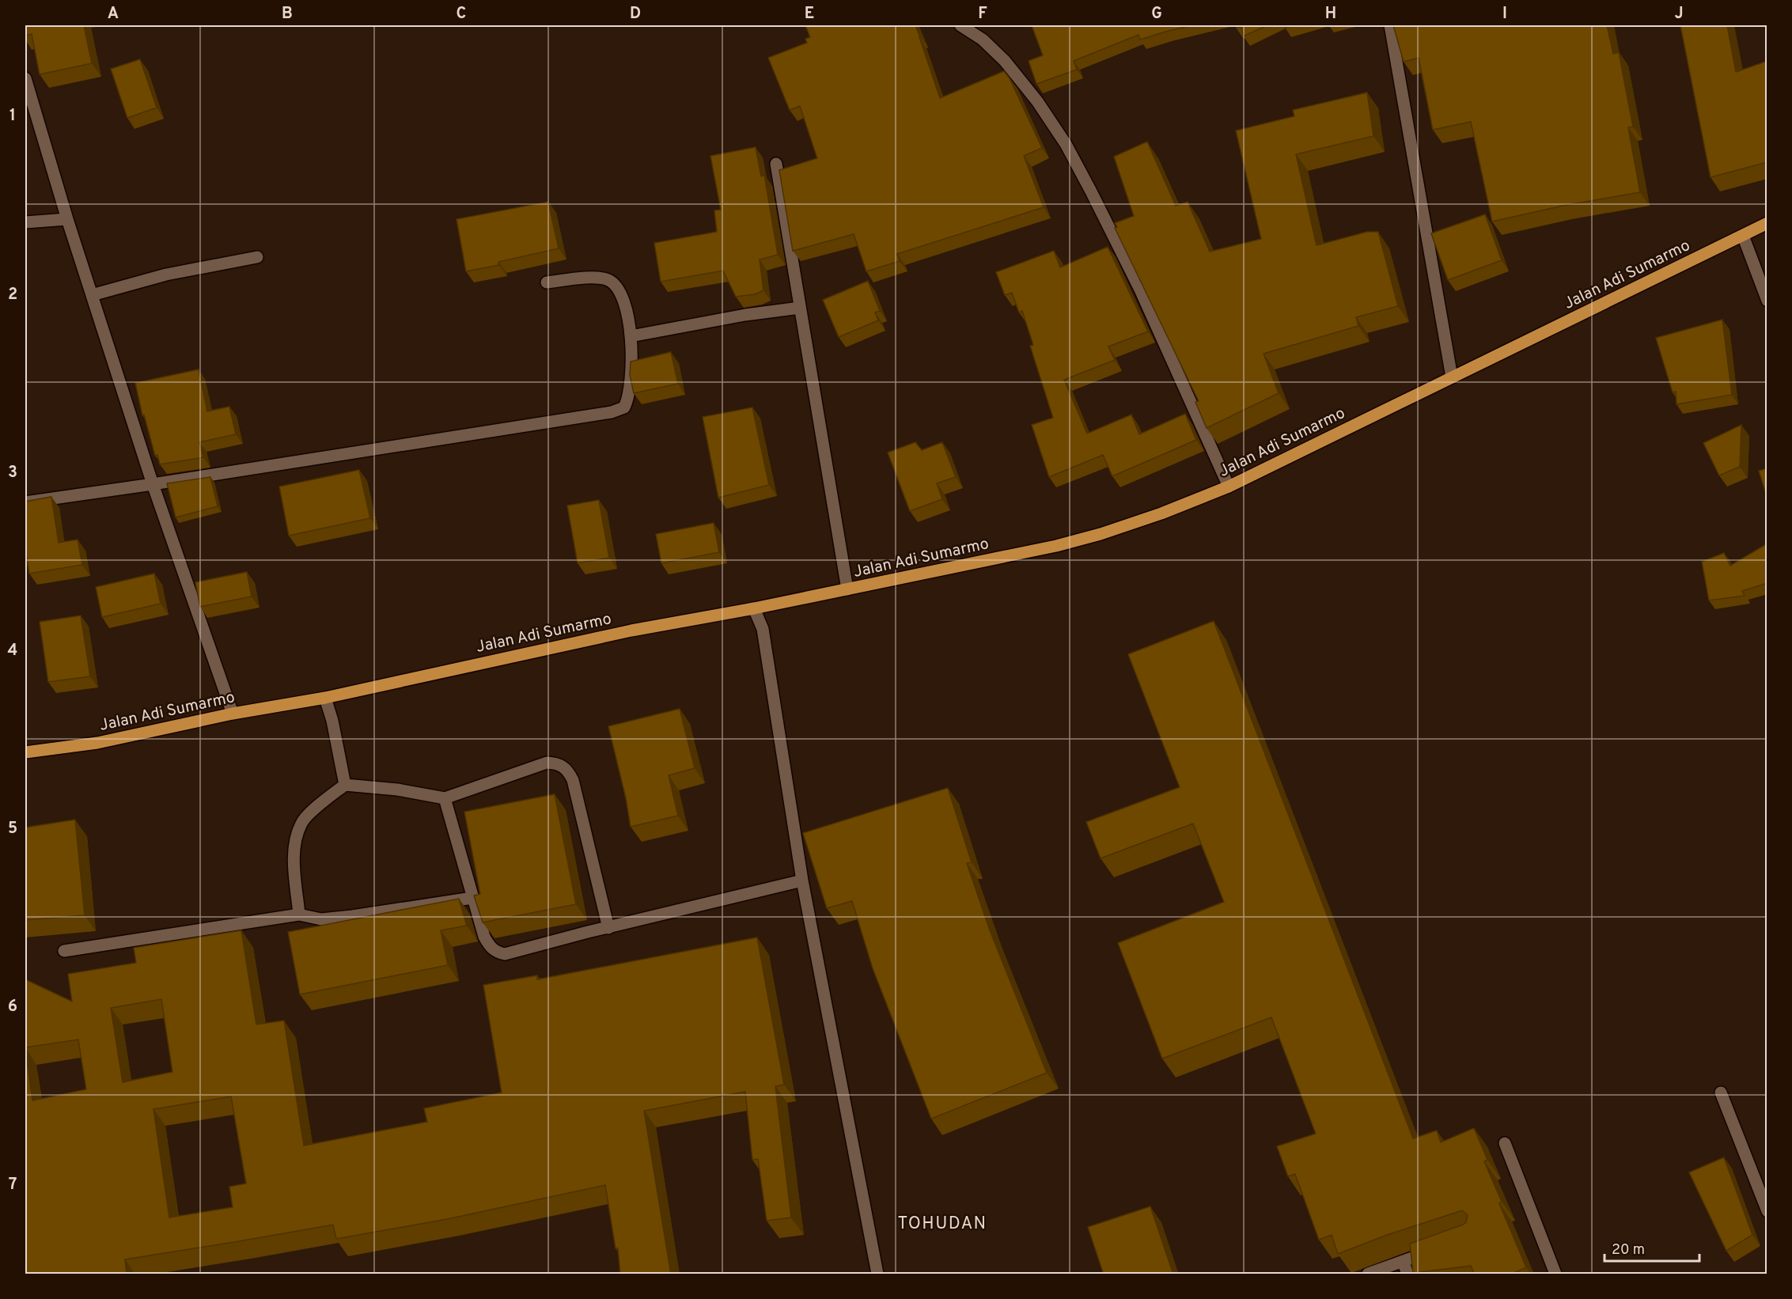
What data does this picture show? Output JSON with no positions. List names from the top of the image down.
{
  "streets": {
    "main road": ["Jalan Adi Sumarmo"]
  },
  "districts": ["TOHUDAN"],
  "scale_bar": "20 m",
  "grid": {
    "columns": [
      "A",
      "B",
      "C",
      "D",
      "E",
      "F",
      "G",
      "H",
      "I",
      "J"
    ],
    "rows": [
      "1",
      "2",
      "3",
      "4",
      "5",
      "6",
      "7"
    ]
  }
}
